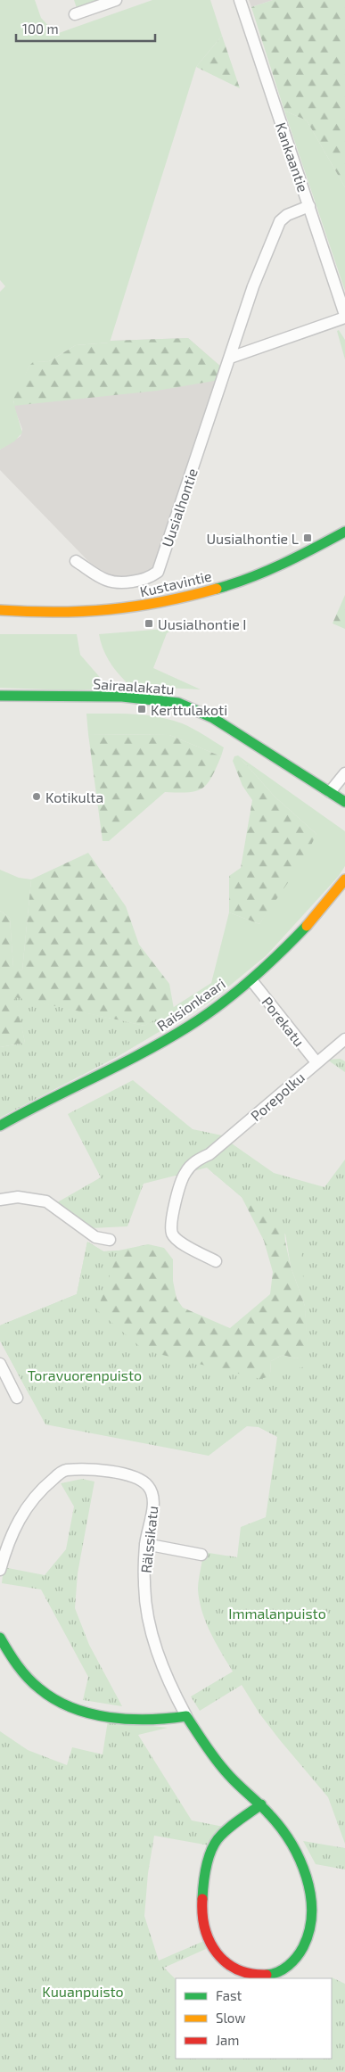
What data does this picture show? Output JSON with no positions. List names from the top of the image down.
{
  "streets": {
    "street": [
      "Kankaantie",
      "Uusialhontie",
      "Kustavintie",
      "Sairaalakatu",
      "Raisionkaari",
      "Porekatu",
      "Porepolku",
      "Rälssikatu"
    ]
  },
  "crossings": [
    ["Kankaantie", "Uusialhontie"],
    ["Raisionkaari", "Porekatu"],
    ["Porekatu", "Porepolku"]
  ],
  "parks": ["Toravuorenpuisto", "Immalanpuisto", "Kuuanpuisto"],
  "places": {
    "transit": ["Uusialhontie L", "Uusialhontie I", "Kerttulakoti"],
    "other": ["Kotikulta"]
  },
  "legend": ["Fast", "Slow", "Jam"],
  "scale_bar": "100 m"
}
